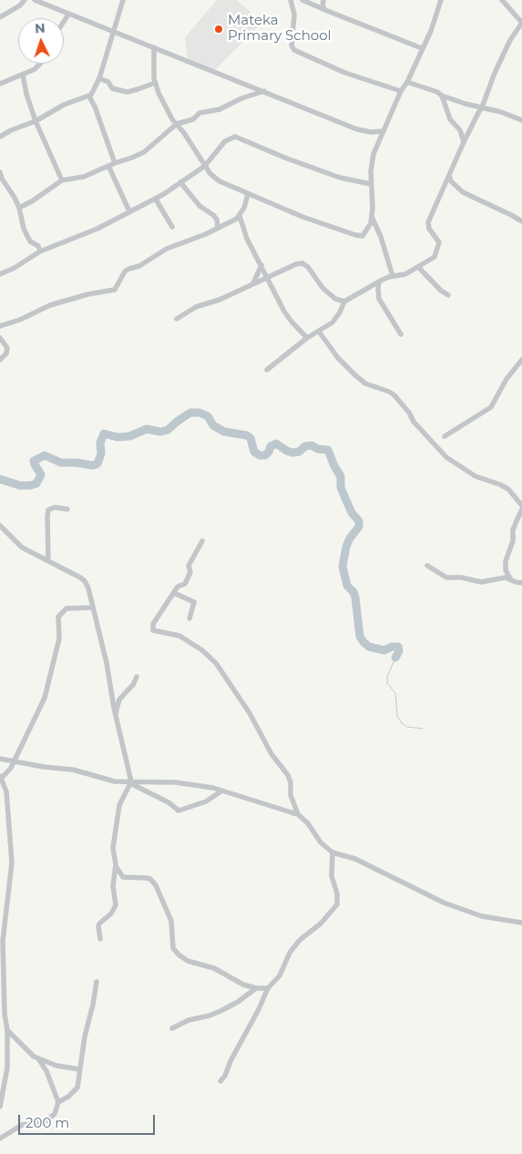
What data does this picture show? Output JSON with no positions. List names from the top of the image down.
{
  "places": ["Mateka Primary School"],
  "scale_bar": "200 m",
  "north": "top"
}
